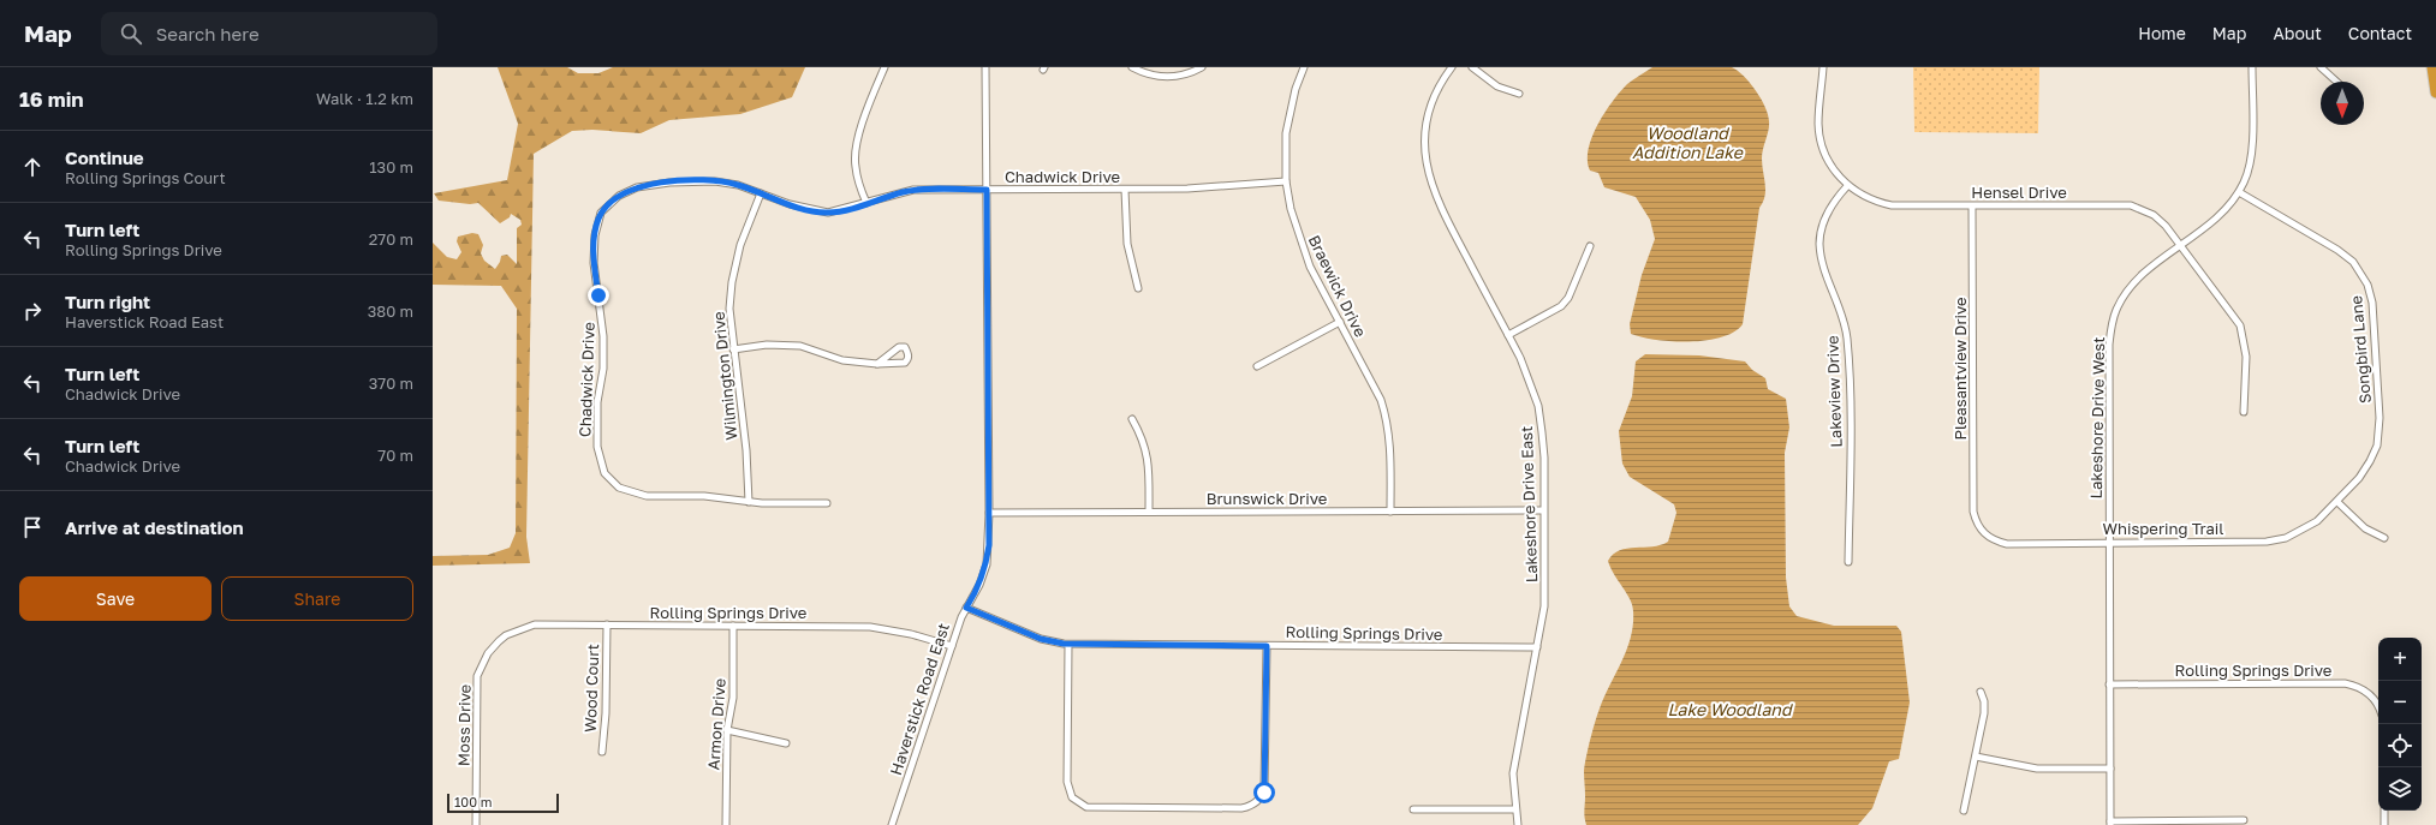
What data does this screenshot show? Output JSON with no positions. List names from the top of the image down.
{
  "streets": {
    "street": [
      "Chadwick Drive",
      "Hensel Drive",
      "Braewick Drive",
      "Songbird Lane",
      "Pleasantview Drive",
      "Wilmington Drive",
      "Lakeview Drive",
      "Lakeshore Drive West",
      "Brunswick Drive",
      "Lakeshore Drive East",
      "Whispering Trail",
      "Rolling Springs Drive",
      "Wood Court",
      "Haverstick Road East",
      "Armon Drive",
      "Moss Drive"
    ]
  },
  "crossings": [
    ["Chadwick Drive", "Braewick Drive"],
    ["Chadwick Drive", "Wilmington Drive"],
    ["Chadwick Drive", "Haverstick Road East"],
    ["Hensel Drive", "Pleasantview Drive"],
    ["Hensel Drive", "Lakeview Drive"],
    ["Hensel Drive", "Lakeshore Drive West"],
    ["Braewick Drive", "Brunswick Drive"],
    ["Songbird Lane", "Lakeshore Drive West"],
    ["Songbird Lane", "Whispering Trail"],
    ["Pleasantview Drive", "Whispering Trail"],
    ["Lakeshore Drive West", "Whispering Trail"],
    ["Lakeshore Drive West", "Rolling Springs Drive"],
    ["Brunswick Drive", "Lakeshore Drive East"],
    ["Brunswick Drive", "Haverstick Road East"],
    ["Lakeshore Drive East", "Rolling Springs Drive"],
    ["Rolling Springs Drive", "Wood Court"],
    ["Rolling Springs Drive", "Haverstick Road East"],
    ["Rolling Springs Drive", "Armon Drive"],
    ["Rolling Springs Drive", "Moss Drive"]
  ],
  "water": ["Woodland Addition Lake", "Lake Woodland"],
  "scale_bar": "100 m",
  "north": "bottom",
  "page": {
    "header": "Map",
    "search": "Search here",
    "nav": [
      "Home",
      "Map",
      "About",
      "Contact"
    ],
    "heading": ["16 min", "Walk · 1.2 km"],
    "list": [
      ["Continue", "Rolling Springs Court", "130 m"],
      ["Turn left", "Rolling Springs Drive", "270 m"],
      ["Turn right", "Haverstick Road East", "380 m"],
      ["Turn left", "Chadwick Drive", "370 m"],
      ["Turn left", "Chadwick Drive", "70 m"],
      "Arrive at destination"
    ],
    "buttons": ["Save", "Share"],
    "map_buttons": ["+", "−"],
    "scale": "100 m"
  }
}
